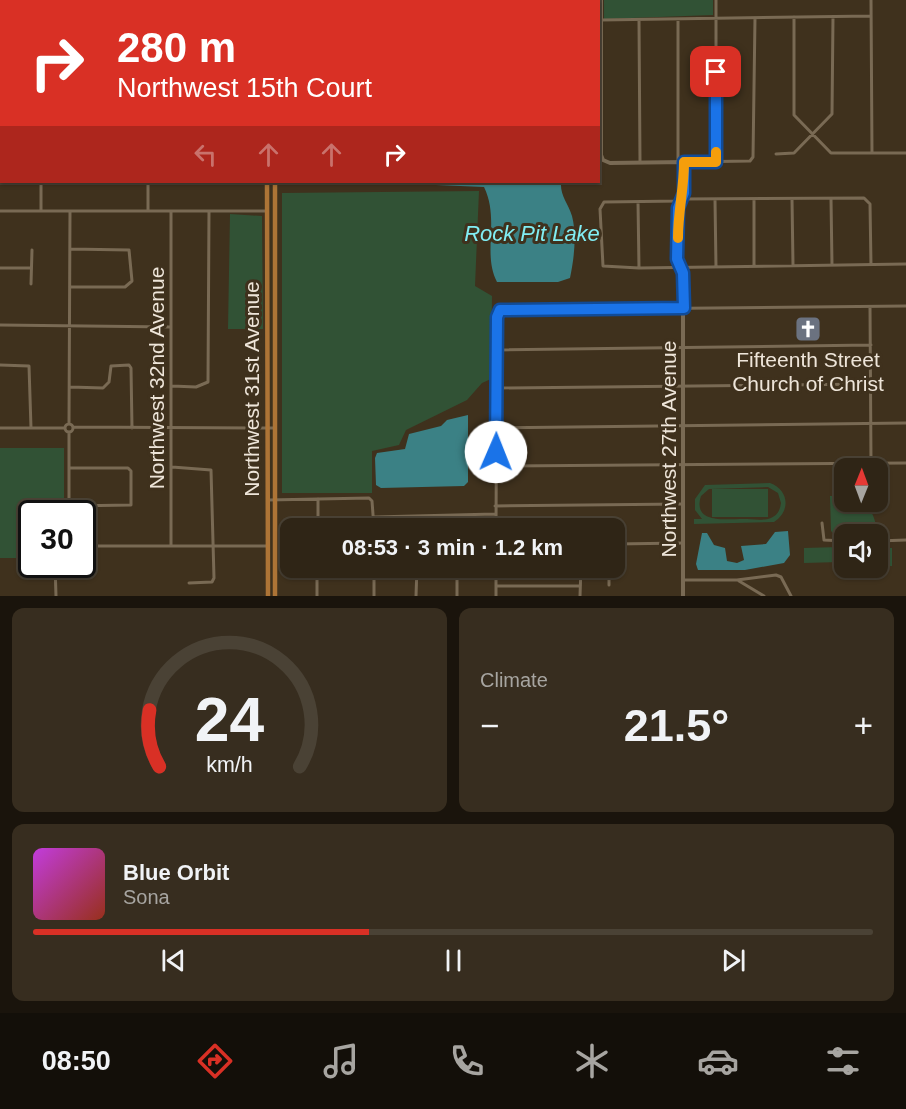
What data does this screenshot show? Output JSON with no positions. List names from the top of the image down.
{
  "streets": {
    "main road": ["Northwest 31st Avenue"],
    "street": ["Northwest 32nd Avenue", "Northwest 27th Avenue"]
  },
  "water": ["Rock Pit Lake"],
  "places": {
    "church": ["Fifteenth Street Church of Christ"]
  },
  "north": "top",
  "page": {
    "turn": ["280 m", "Northwest 15th Court"],
    "limit": "30",
    "trip": "08:53 · 3 min · 1.2 km",
    "tile": "Climate",
    "heat": ["−", "21.5°", "+"],
    "song": ["Blue Orbit", "Sona"],
    "tabs": "08:50",
    "gauge": ["24", "km/h"]
  }
}
